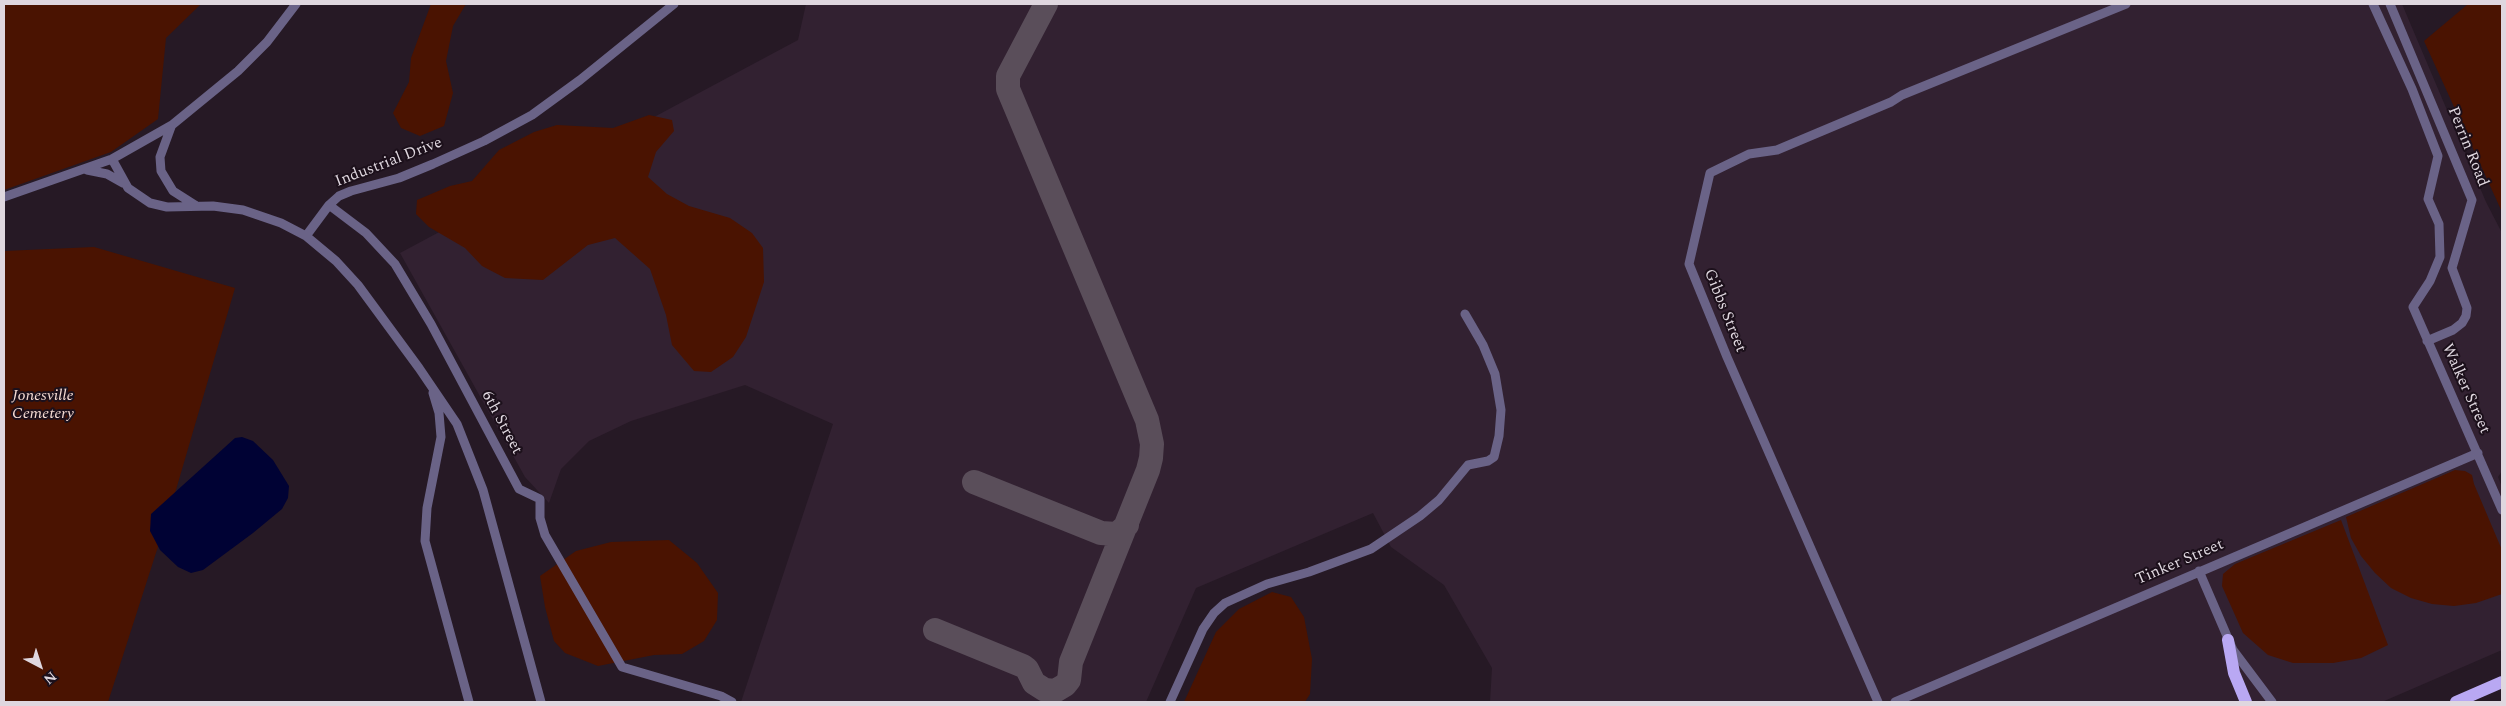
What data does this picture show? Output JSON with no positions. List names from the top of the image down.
{
  "streets": {
    "street": [
      "Perrin Road",
      "Industrial Drive",
      "Gibbs Street",
      "Walker Street",
      "6th Street",
      "Tinker Street"
    ]
  },
  "crossings": [
    ["Perrin Road", "Walker Street"],
    ["Industrial Drive", "6th Street"],
    ["Walker Street", "Tinker Street"]
  ],
  "parks": ["Jonesville Cemetery"],
  "north": "bottom right"
}
